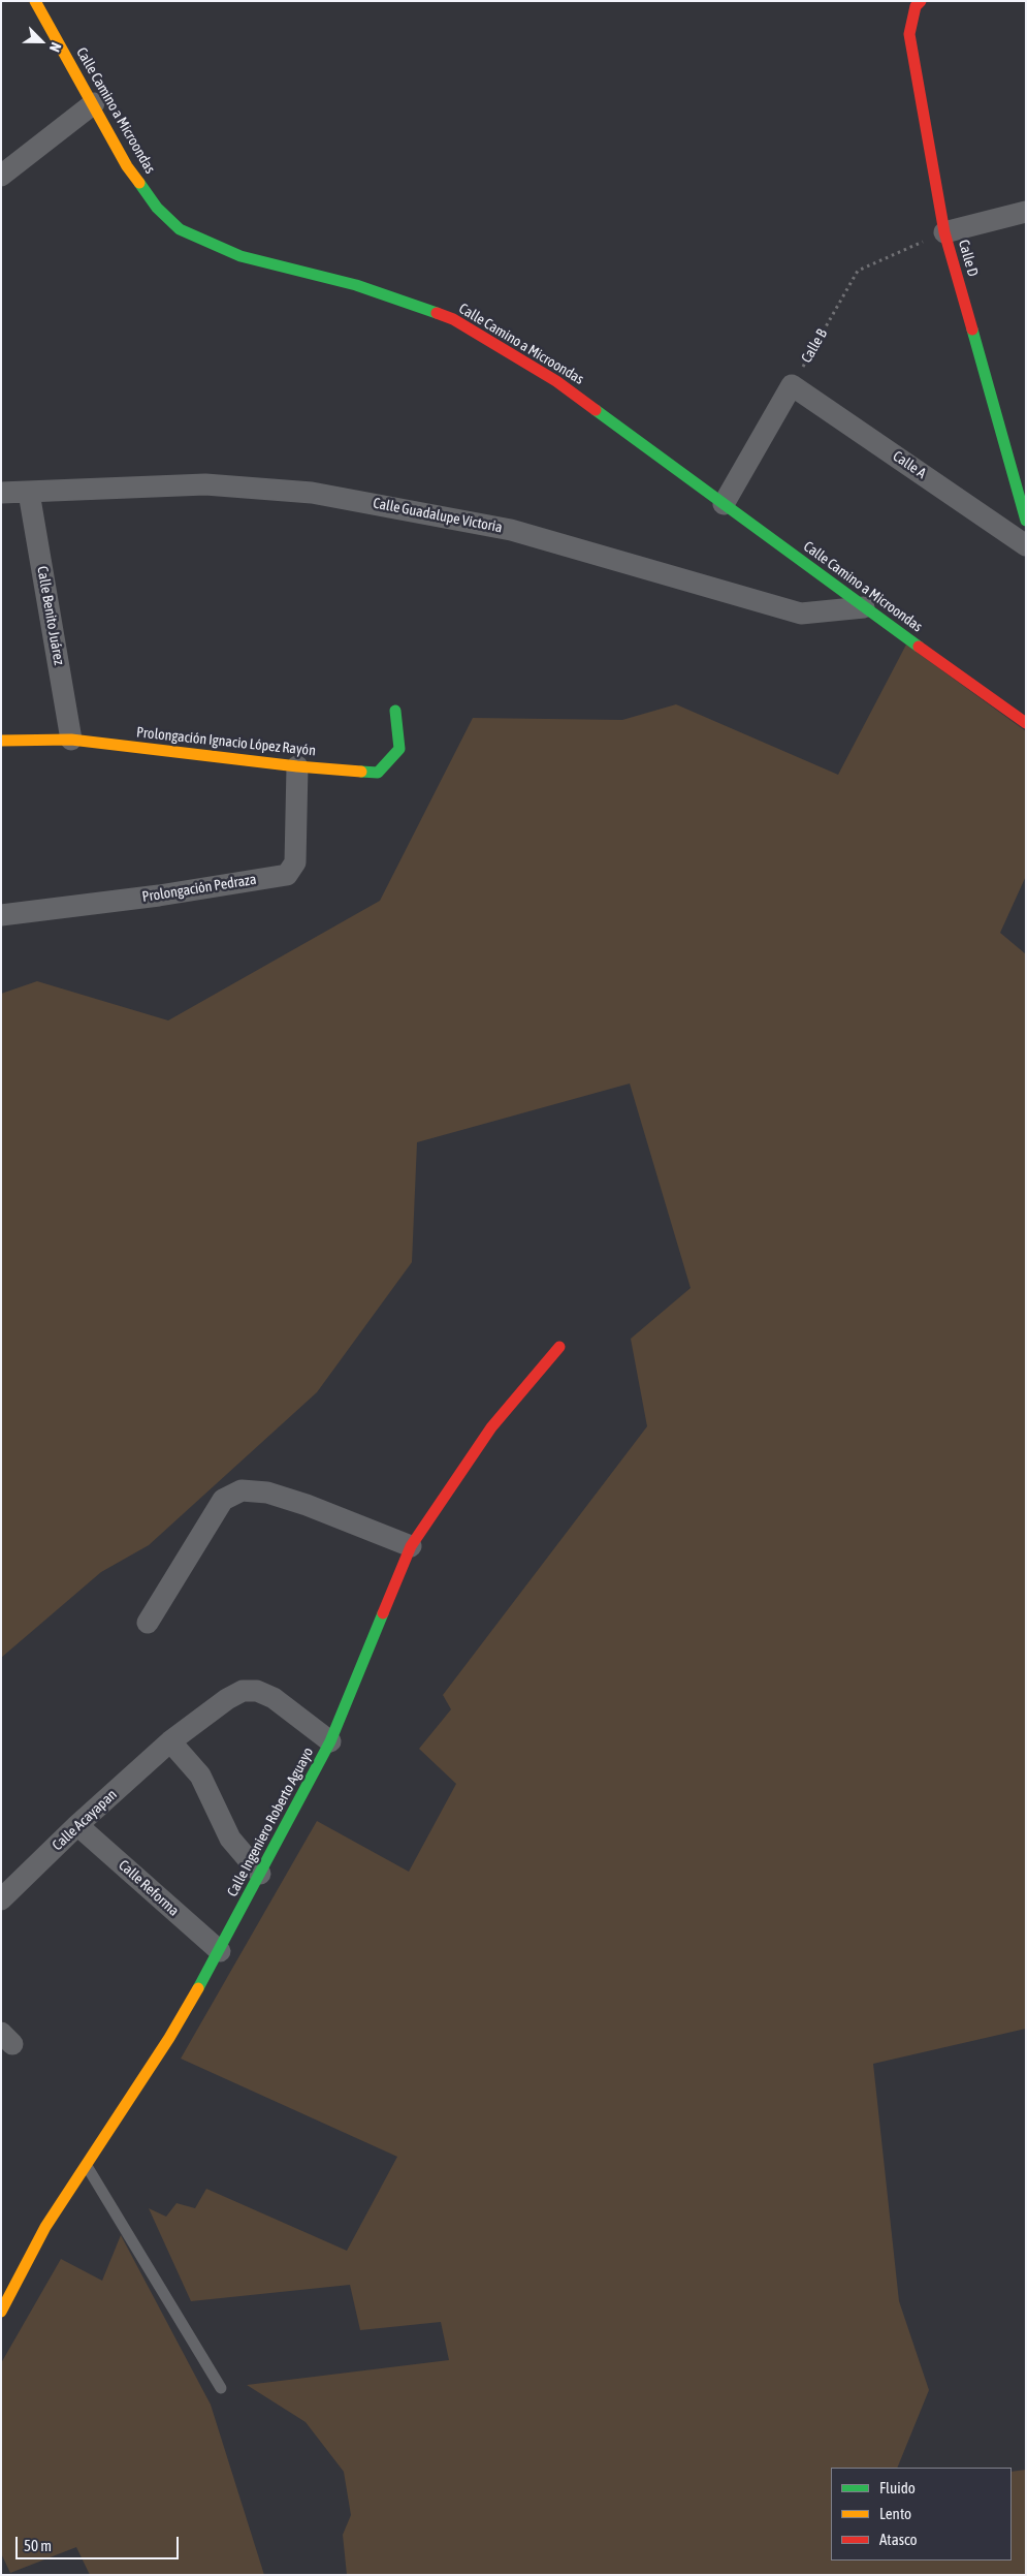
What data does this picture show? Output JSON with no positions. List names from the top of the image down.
{
  "streets": {
    "street": [
      "Calle Camino a Microondas",
      "Calle D",
      "Calle A",
      "Calle Guadalupe Victoria",
      "Calle Benito Juárez",
      "Prolongación Ignacio López Rayón",
      "Prolongación Pedraza",
      "Calle Acayapan",
      "Calle Ingeniero Roberto Aguayo",
      "Calle Reforma"
    ],
    "path": ["Calle B"]
  },
  "crossings": [
    ["Calle Camino a Microondas", "Calle Guadalupe Victoria"],
    ["Calle D", "Calle B"],
    ["Calle B", "Calle A"],
    ["Calle Guadalupe Victoria", "Calle Benito Juárez"],
    ["Calle Benito Juárez", "Prolongación Ignacio López Rayón"],
    ["Prolongación Ignacio López Rayón", "Prolongación Pedraza"],
    ["Calle Acayapan", "Calle Ingeniero Roberto Aguayo"],
    ["Calle Acayapan", "Calle Reforma"],
    ["Calle Ingeniero Roberto Aguayo", "Calle Reforma"]
  ],
  "legend": ["Fluido", "Lento", "Atasco"],
  "scale_bar": "50 m",
  "north": "bottom right"
}
